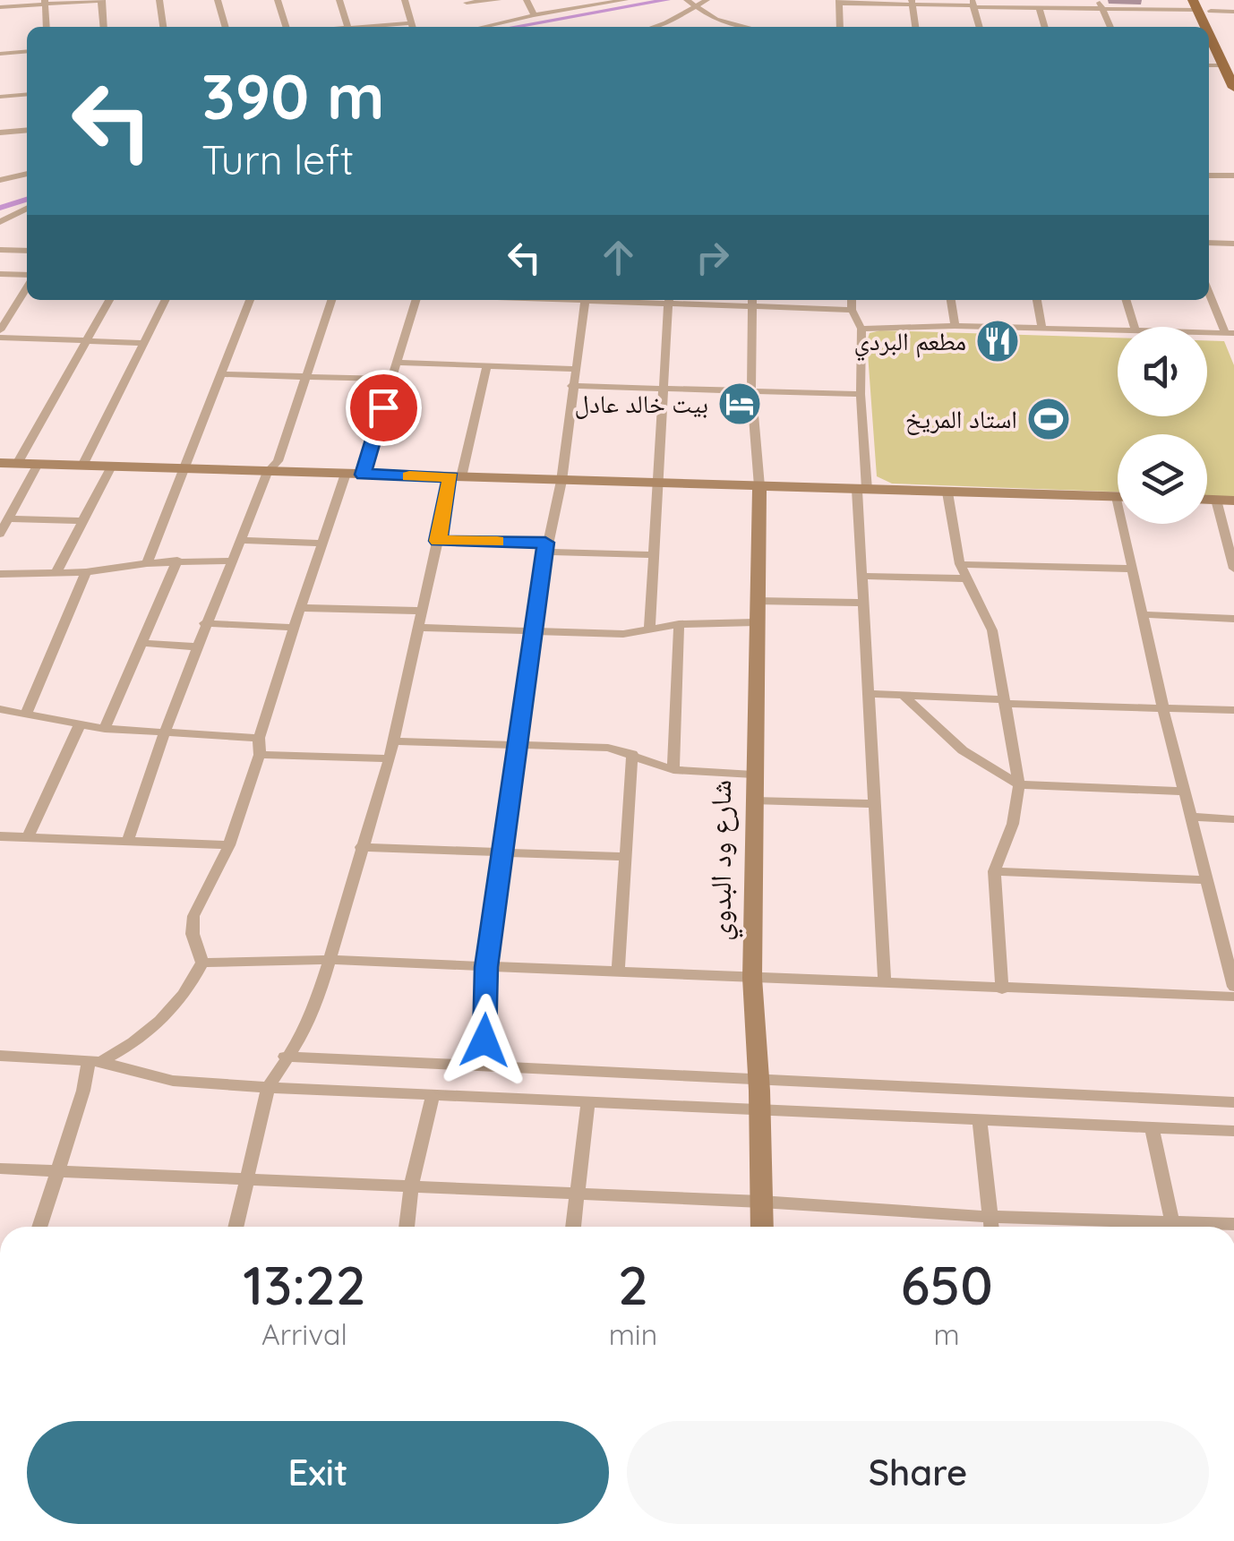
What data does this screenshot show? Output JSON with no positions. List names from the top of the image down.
{
  "streets": {
    "street": ["شارع ود البدوي"]
  },
  "places": {
    "restaurant": ["مطعم البردي"],
    "hotel": ["بيت خالد عادل"],
    "sports": ["استاد المريخ"]
  },
  "page": {
    "turn": ["390 m", "Turn left"],
    "eta": [
      "13:22",
      "Arrival",
      "2",
      "min",
      "650",
      "m"
    ],
    "buttons": ["Exit", "Share"]
  }
}
